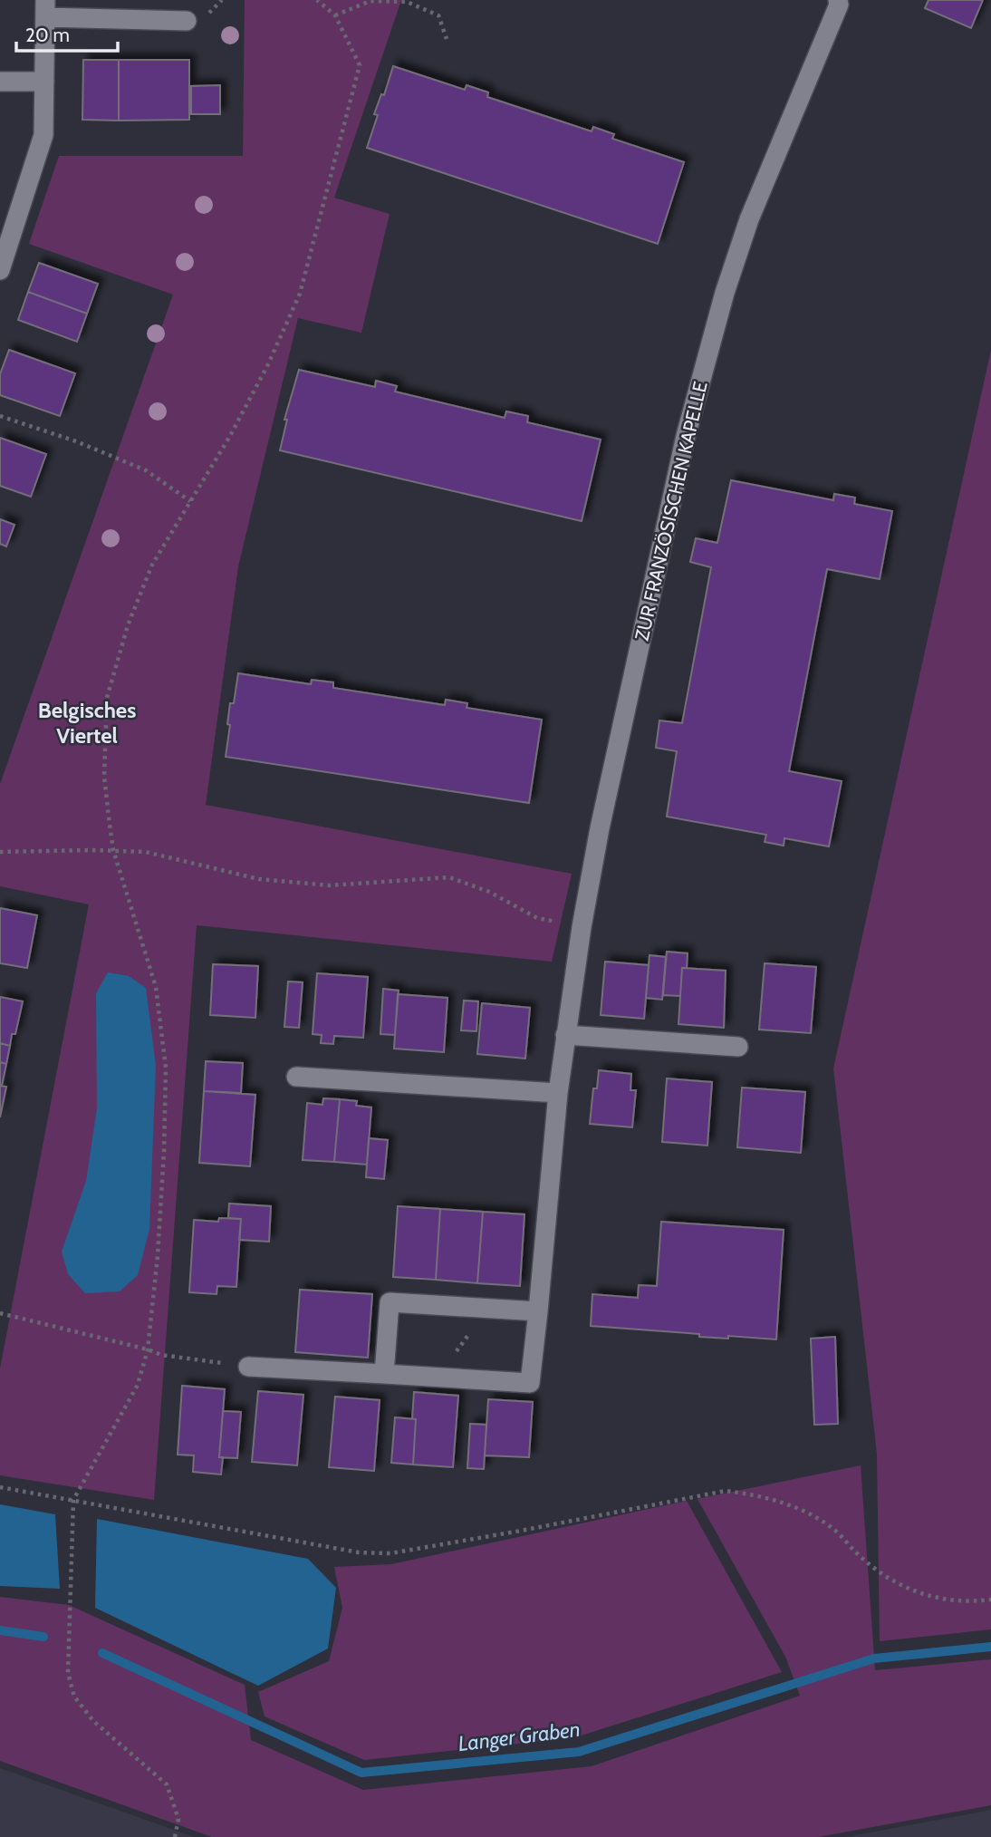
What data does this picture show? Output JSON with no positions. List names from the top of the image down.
{
  "streets": {
    "street": ["ZUR FRANZÖSISCHEN KAPELLE"]
  },
  "districts": ["Belgisches Viertel"],
  "water": ["Langer Graben"],
  "scale_bar": "20 m"
}
